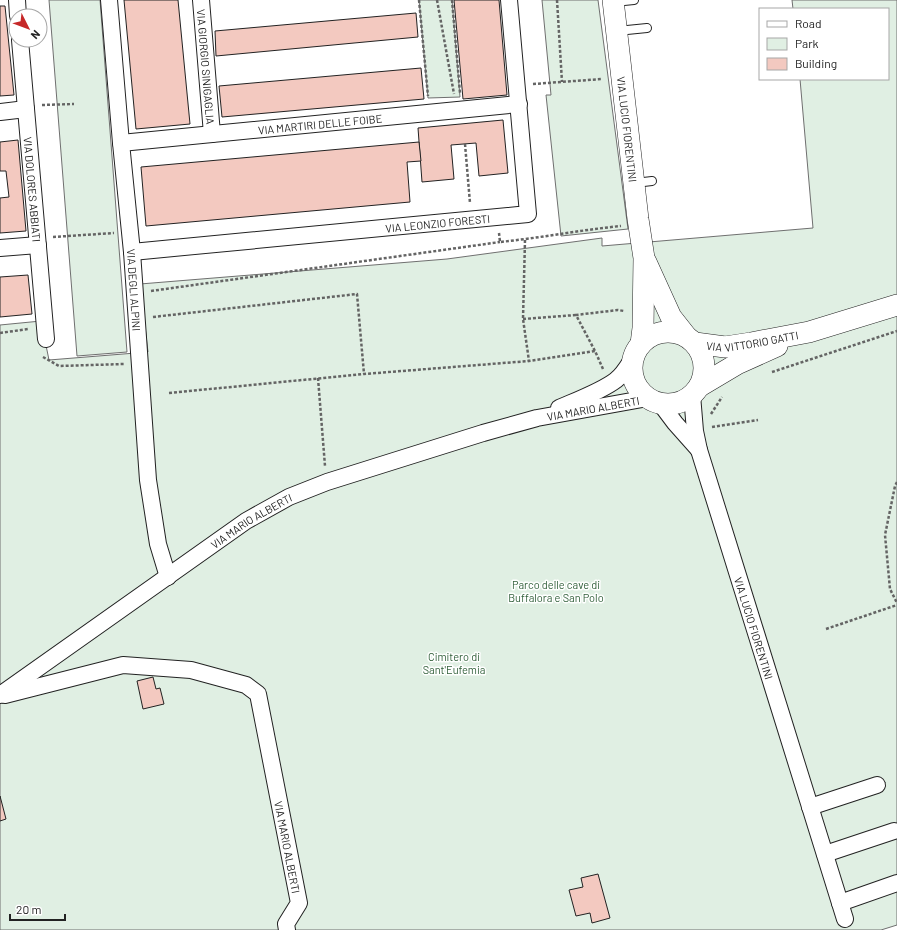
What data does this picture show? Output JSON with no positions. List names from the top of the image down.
{
  "streets": {
    "street": [
      "VIA GIORGIO SINIGAGLIA",
      "VIA MARTIRI DELLE FOIBE",
      "VIA LUCIO FIORENTINI",
      "VIA DOLORES ABBIATI",
      "VIA LEONZIO FORESTI",
      "VIA DEGLI ALPINI",
      "VIA VITTORIO GATTI",
      "VIA MARIO ALBERTI"
    ]
  },
  "crossings": [
    ["VIA GIORGIO SINIGAGLIA", "VIA MARTIRI DELLE FOIBE"],
    ["VIA MARTIRI DELLE FOIBE", "VIA LEONZIO FORESTI"],
    ["VIA MARTIRI DELLE FOIBE", "VIA DEGLI ALPINI"],
    ["VIA LUCIO FIORENTINI", "VIA VITTORIO GATTI"],
    ["VIA LUCIO FIORENTINI", "VIA MARIO ALBERTI"],
    ["VIA LEONZIO FORESTI", "VIA DEGLI ALPINI"],
    ["VIA DEGLI ALPINI", "VIA MARIO ALBERTI"],
    ["VIA VITTORIO GATTI", "VIA MARIO ALBERTI"]
  ],
  "parks": ["Parco delle cave di Buffalora e San Polo", "Cimitero di Sant'Eufemia"],
  "legend": ["Road", "Park", "Building"],
  "scale_bar": "20 m",
  "north": "bottom right"
}
